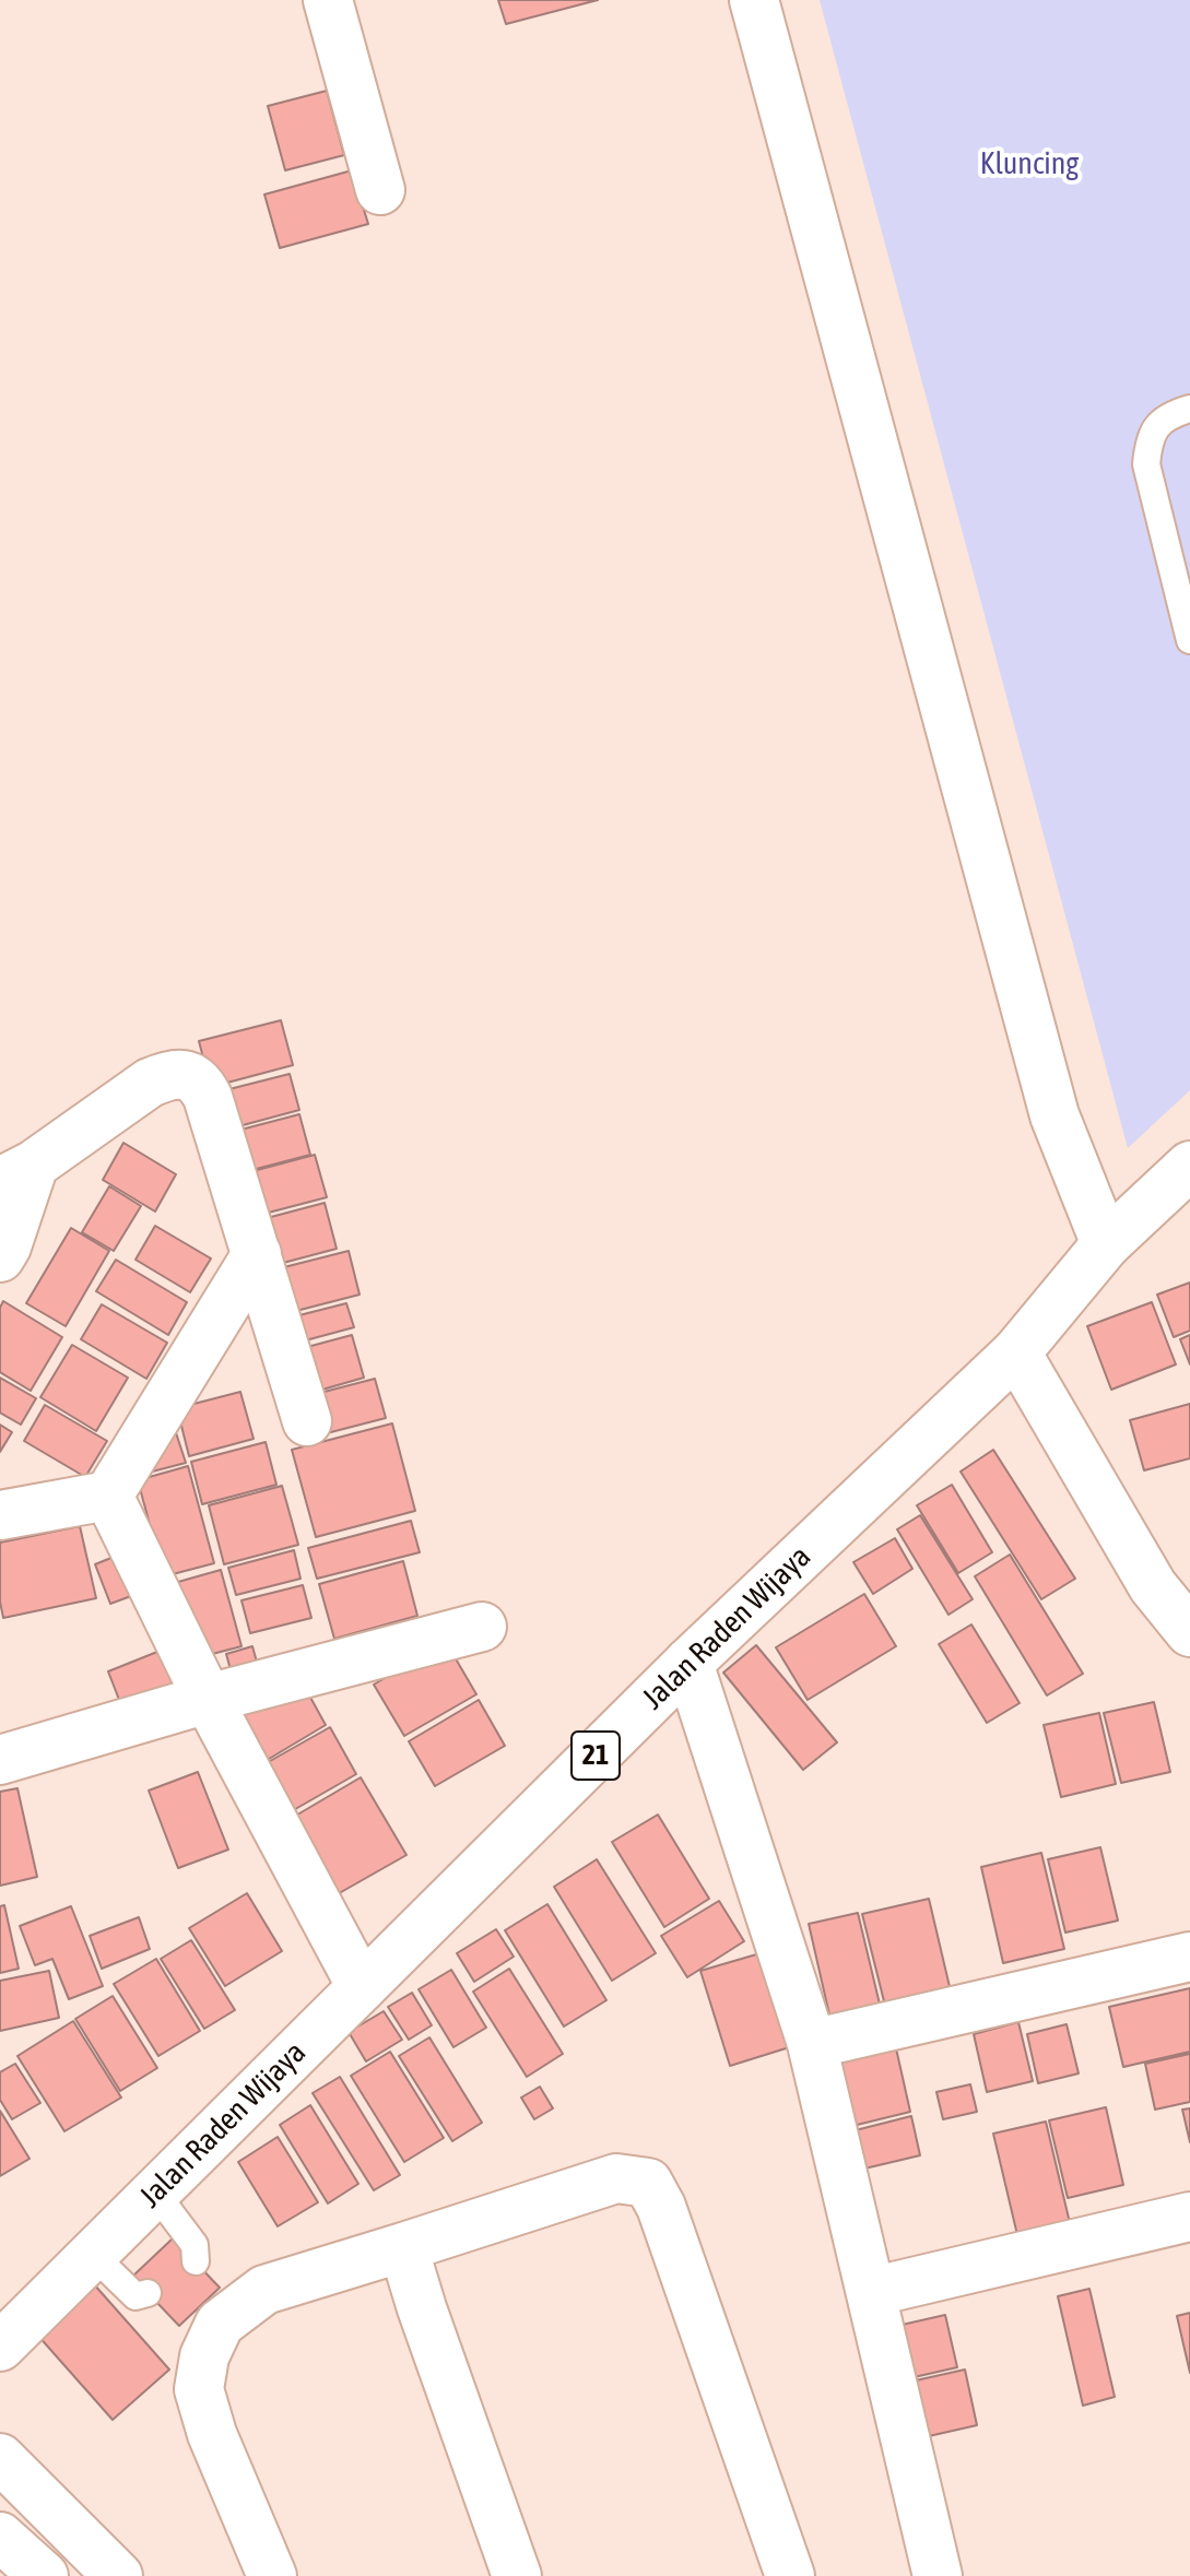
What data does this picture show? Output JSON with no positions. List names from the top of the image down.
{
  "streets": {
    "main road": ["Jalan Raden Wijaya", "21"]
  },
  "parks": ["Kluncing"]
}
